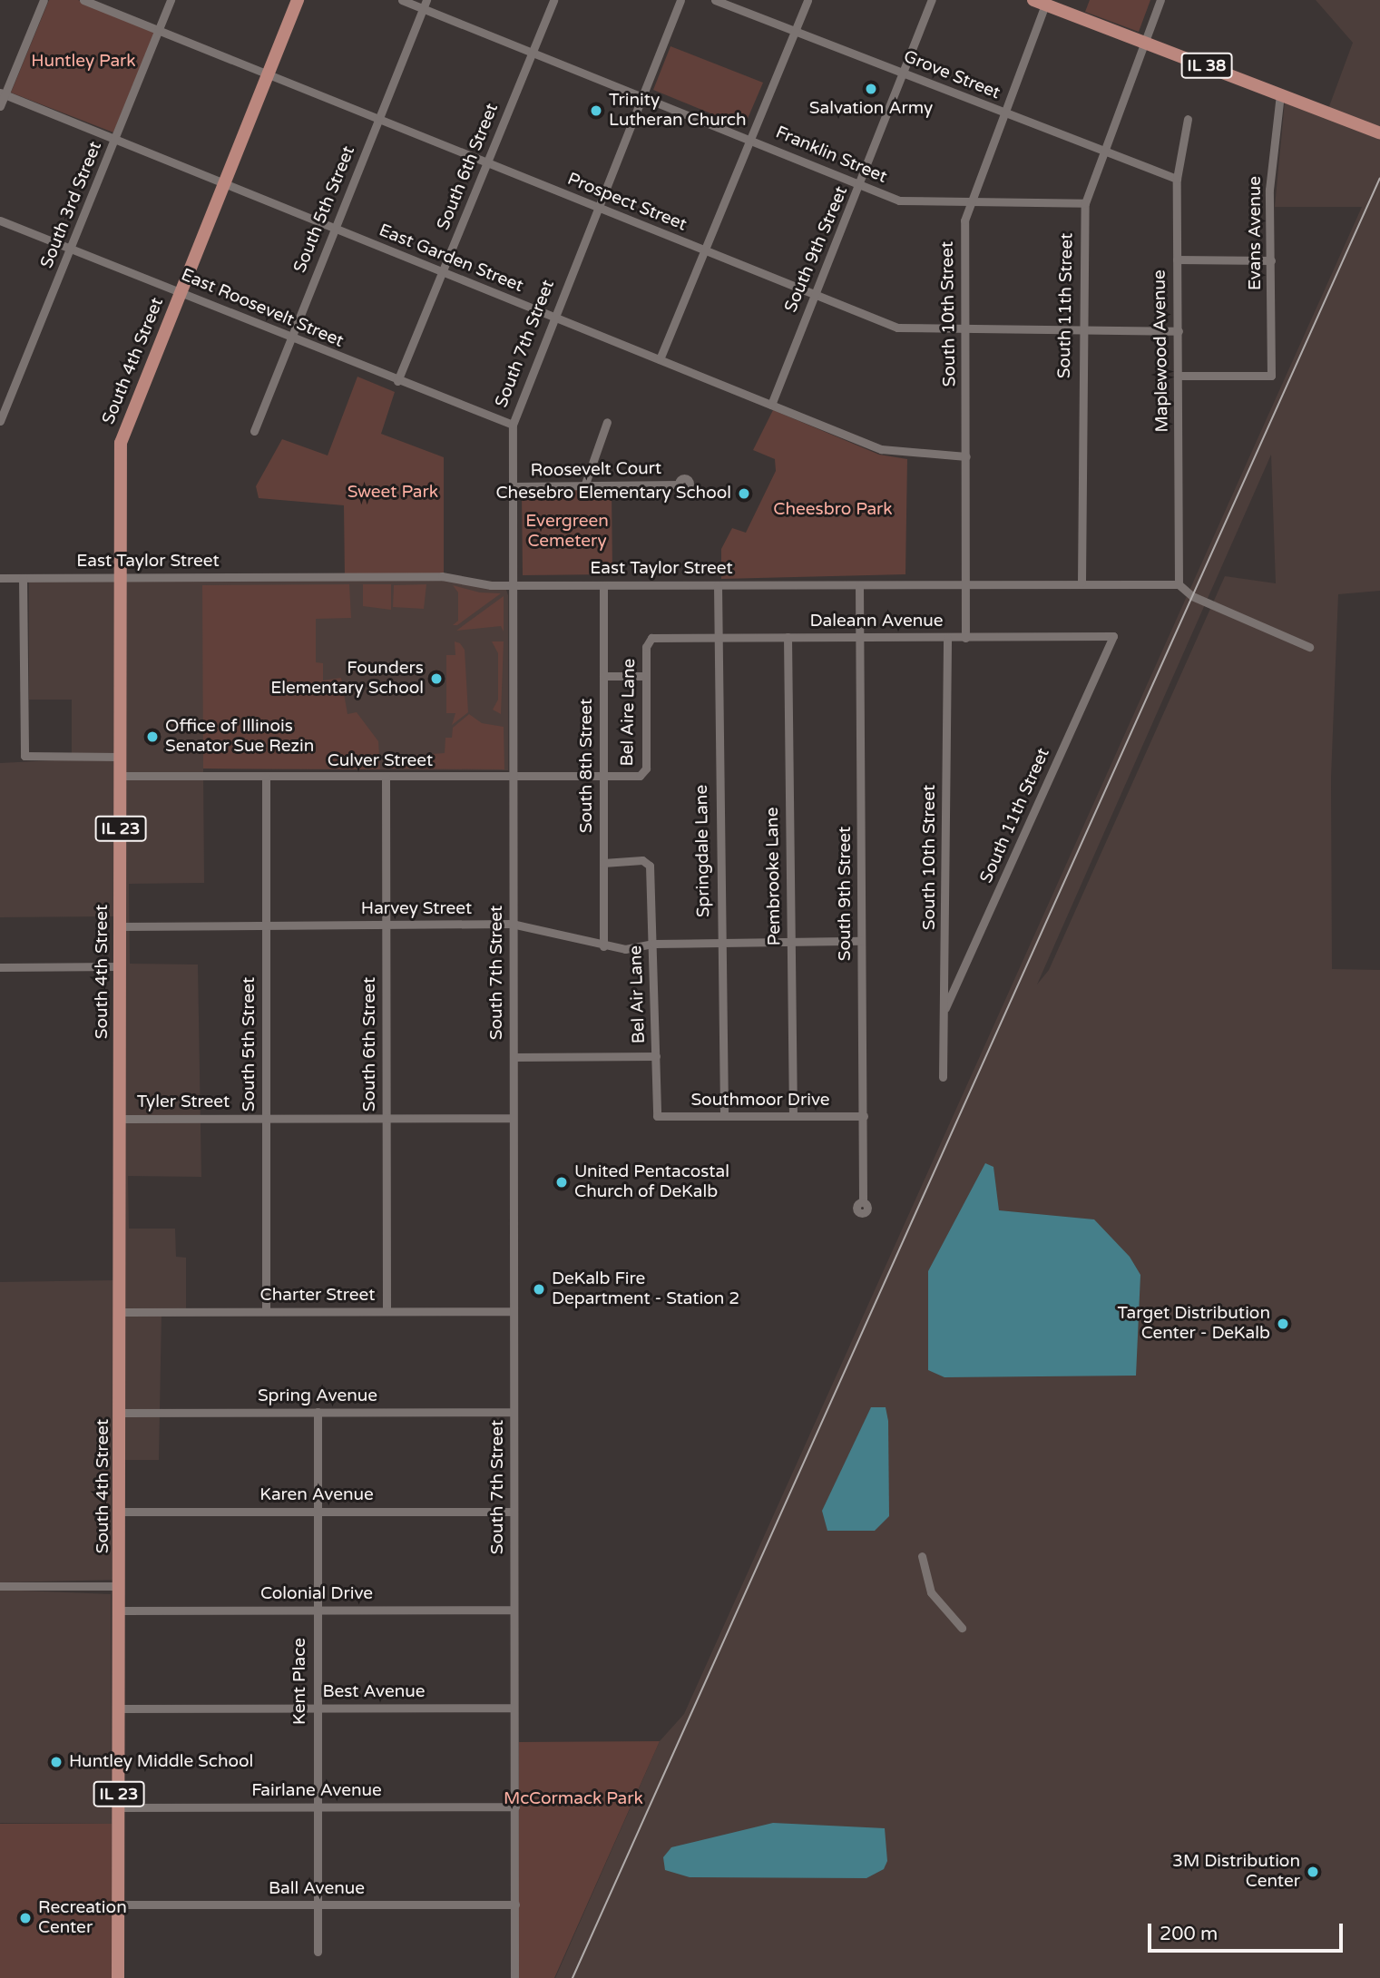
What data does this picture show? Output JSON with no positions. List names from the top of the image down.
{
  "streets": {
    "main road": ["IL 38", "South 4th Street", "IL 23"],
    "street": [
      "Grove Street",
      "Franklin Street",
      "South 6th Street",
      "Prospect Street",
      "South 3rd Street",
      "South 5th Street",
      "Evans Avenue",
      "South 9th Street",
      "East Garden Street",
      "South 11th Street",
      "East Roosevelt Street",
      "South 10th Street",
      "South 7th Street",
      "Maplewood Avenue",
      "Roosevelt Court",
      "East Taylor Street",
      "Daleann Avenue",
      "Bel Aire Lane",
      "Culver Street",
      "South 8th Street",
      "Springdale Lane",
      "Pembrooke Lane",
      "Harvey Street",
      "Bel Air Lane",
      "Southmoor Drive",
      "Tyler Street",
      "Charter Street",
      "Spring Avenue",
      "Karen Avenue",
      "Colonial Drive",
      "Kent Place",
      "Best Avenue",
      "Fairlane Avenue",
      "Ball Avenue"
    ]
  },
  "crossings": [
    ["IL 38", "Evans Avenue"],
    ["IL 38", "South 11th Street"],
    ["IL 38", "South 10th Street"],
    ["Grove Street", "South 9th Street"],
    ["Grove Street", "South 11th Street"],
    ["Grove Street", "South 10th Street"],
    ["Grove Street", "Maplewood Avenue"],
    ["Franklin Street", "South 6th Street"],
    ["Franklin Street", "South 5th Street"],
    ["Franklin Street", "South 9th Street"],
    ["Franklin Street", "South 11th Street"],
    ["Franklin Street", "South 10th Street"],
    ["Franklin Street", "South 7th Street"],
    ["South 6th Street", "Prospect Street"],
    ["South 6th Street", "East Garden Street"],
    ["South 6th Street", "East Roosevelt Street"],
    ["South 6th Street", "Culver Street"],
    ["South 6th Street", "Harvey Street"],
    ["South 6th Street", "Tyler Street"],
    ["South 6th Street", "Charter Street"],
    ["Prospect Street", "South 3rd Street"],
    ["Prospect Street", "South 5th Street"],
    ["Prospect Street", "South 9th Street"],
    ["Prospect Street", "South 11th Street"],
    ["Prospect Street", "South 10th Street"],
    ["Prospect Street", "South 7th Street"],
    ["Prospect Street", "Maplewood Avenue"],
    ["Prospect Street", "South 4th Street"],
    ["South 3rd Street", "East Garden Street"],
    ["South 3rd Street", "East Roosevelt Street"],
    ["South 5th Street", "East Garden Street"],
    ["South 5th Street", "East Roosevelt Street"],
    ["South 5th Street", "Culver Street"],
    ["South 5th Street", "Harvey Street"],
    ["South 5th Street", "Tyler Street"],
    ["South 5th Street", "Charter Street"],
    ["Evans Avenue", "Maplewood Avenue"],
    ["South 9th Street", "East Garden Street"],
    ["South 9th Street", "East Taylor Street"],
    ["South 9th Street", "Daleann Avenue"],
    ["South 9th Street", "Harvey Street"],
    ["South 9th Street", "Southmoor Drive"],
    ["East Garden Street", "South 10th Street"],
    ["East Garden Street", "South 7th Street"],
    ["East Garden Street", "South 4th Street"],
    ["South 11th Street", "South 10th Street"],
    ["South 11th Street", "East Taylor Street"],
    ["South 11th Street", "Daleann Avenue"],
    ["East Roosevelt Street", "South 7th Street"],
    ["East Roosevelt Street", "South 4th Street"],
    ["South 10th Street", "East Taylor Street"],
    ["South 10th Street", "Daleann Avenue"],
    ["South 7th Street", "Roosevelt Court"],
    ["South 7th Street", "East Taylor Street"],
    ["South 7th Street", "Culver Street"],
    ["South 7th Street", "Harvey Street"],
    ["South 7th Street", "Tyler Street"],
    ["South 7th Street", "Charter Street"],
    ["South 7th Street", "Spring Avenue"],
    ["South 7th Street", "Karen Avenue"],
    ["South 7th Street", "Colonial Drive"],
    ["South 7th Street", "Best Avenue"],
    ["South 7th Street", "Fairlane Avenue"],
    ["South 7th Street", "Ball Avenue"],
    ["Maplewood Avenue", "East Taylor Street"],
    ["South 4th Street", "East Taylor Street"],
    ["South 4th Street", "Culver Street"],
    ["South 4th Street", "Harvey Street"],
    ["South 4th Street", "Tyler Street"],
    ["South 4th Street", "Charter Street"],
    ["South 4th Street", "Spring Avenue"],
    ["South 4th Street", "Karen Avenue"],
    ["South 4th Street", "Colonial Drive"],
    ["South 4th Street", "Best Avenue"],
    ["South 4th Street", "Fairlane Avenue"],
    ["South 4th Street", "Ball Avenue"],
    ["East Taylor Street", "South 8th Street"],
    ["East Taylor Street", "Springdale Lane"],
    ["Daleann Avenue", "Bel Aire Lane"],
    ["Daleann Avenue", "Springdale Lane"],
    ["Daleann Avenue", "Pembrooke Lane"],
    ["Bel Aire Lane", "Culver Street"],
    ["Culver Street", "South 8th Street"],
    ["South 8th Street", "Harvey Street"],
    ["South 8th Street", "Bel Air Lane"],
    ["Springdale Lane", "Harvey Street"],
    ["Springdale Lane", "Southmoor Drive"],
    ["Pembrooke Lane", "Harvey Street"],
    ["Pembrooke Lane", "Southmoor Drive"],
    ["Harvey Street", "Bel Air Lane"],
    ["Bel Air Lane", "Southmoor Drive"],
    ["Spring Avenue", "Kent Place"],
    ["Karen Avenue", "Kent Place"],
    ["Colonial Drive", "Kent Place"],
    ["Kent Place", "Best Avenue"],
    ["Kent Place", "Fairlane Avenue"],
    ["Kent Place", "Ball Avenue"]
  ],
  "parks": [
    "Huntley Park",
    "Sweet Park",
    "Cheesbro Park",
    "Evergreen Cemetery",
    "McCormack Park"
  ],
  "places": [
    "Salvation Army",
    "Trinity Lutheran Church",
    "Chesebro Elementary School",
    "Founders Elementary School",
    "Office of Illinois Senator Sue Rezin",
    "United Pentacostal Church of DeKalb",
    "DeKalb Fire Department - Station 2",
    "Target Distribution Center - DeKalb",
    "Huntley Middle School",
    "3M Distribution Center",
    "Recreation Center"
  ],
  "scale_bar": "200 m"
}
